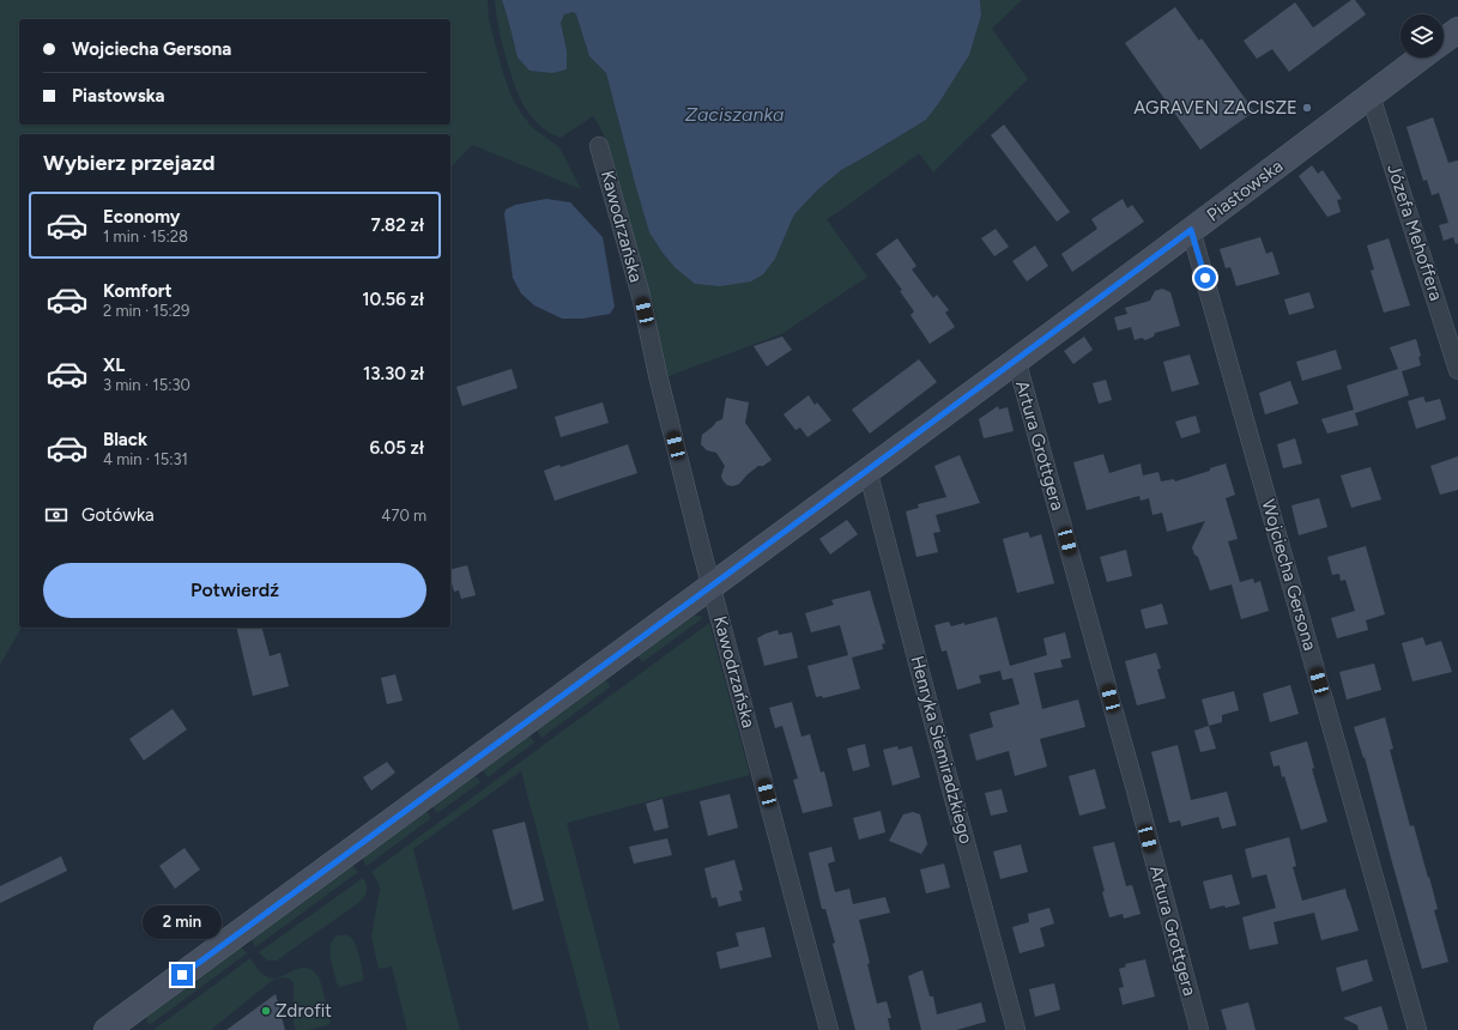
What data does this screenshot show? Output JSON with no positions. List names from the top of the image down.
{
  "streets": {
    "street": [
      "Piastowska",
      "Kawodrzańska",
      "Józefa Mehoffera",
      "Artura Grottgera",
      "Wojciecha Gersona",
      "Henryka Siemiradzkiego"
    ]
  },
  "crossings": [
    ["Piastowska", "Kawodrzańska"],
    ["Piastowska", "Józefa Mehoffera"],
    ["Piastowska", "Artura Grottgera"],
    ["Piastowska", "Wojciecha Gersona"],
    ["Piastowska", "Henryka Siemiradzkiego"]
  ],
  "water": ["Zaciszanka"],
  "places": ["AGRAVEN ZACISZE", "Zdrofit"],
  "page": {
    "banner": ["Wojciecha Gersona", "Piastowska"],
    "heading": "Wybierz przejazd",
    "list": [
      {
        "name": "Economy",
        "note": "1 min · 15:28",
        "value": "7.82 zł"
      },
      {
        "name": "Komfort",
        "note": "2 min · 15:29",
        "value": "10.56 zł"
      },
      {
        "name": "XL",
        "note": "3 min · 15:30",
        "value": "13.30 zł"
      },
      {
        "name": "Black",
        "note": "4 min · 15:31",
        "value": "6.05 zł"
      }
    ],
    "pay": ["Gotówka", "470 m"],
    "buttons": "Potwierdź",
    "bubble": "2 min"
  }
}
